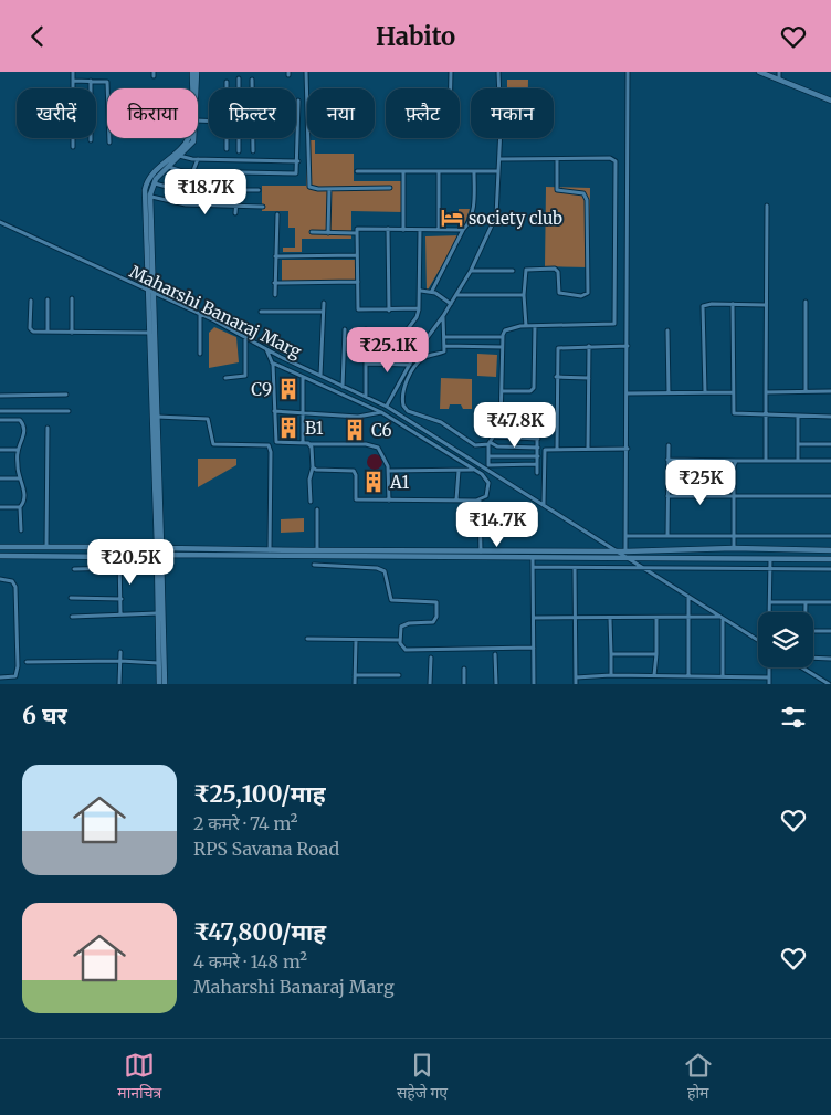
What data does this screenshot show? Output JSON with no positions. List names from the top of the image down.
{
  "streets": {
    "street": ["Maharshi Banaraj Marg"]
  },
  "places": {
    "hotel": ["society club"],
    "building": [
      "C9",
      "B1",
      "C6",
      "A1"
    ]
  },
  "page": {
    "header": "Habito",
    "chip": [
      "खरीदें",
      "किराया",
      "फ़िल्टर",
      "नया",
      "फ़्लैट",
      "मकान"
    ],
    "price": [
      "₹18.7K",
      "₹25.1K",
      "₹47.8K",
      "₹25K",
      "₹14.7K",
      "₹20.5K"
    ],
    "heading": "6 घर",
    "list": [
      {
        "name": "₹25,100/माह",
        "note": "2 कमरे · 74 m² · RPS Savana Road"
      },
      {
        "name": "₹47,800/माह",
        "note": "4 कमरे · 148 m² · Maharshi Banaraj Marg"
      }
    ],
    "tabs": ["मानचित्र", "सहेजे गए", "होम"]
  }
}
